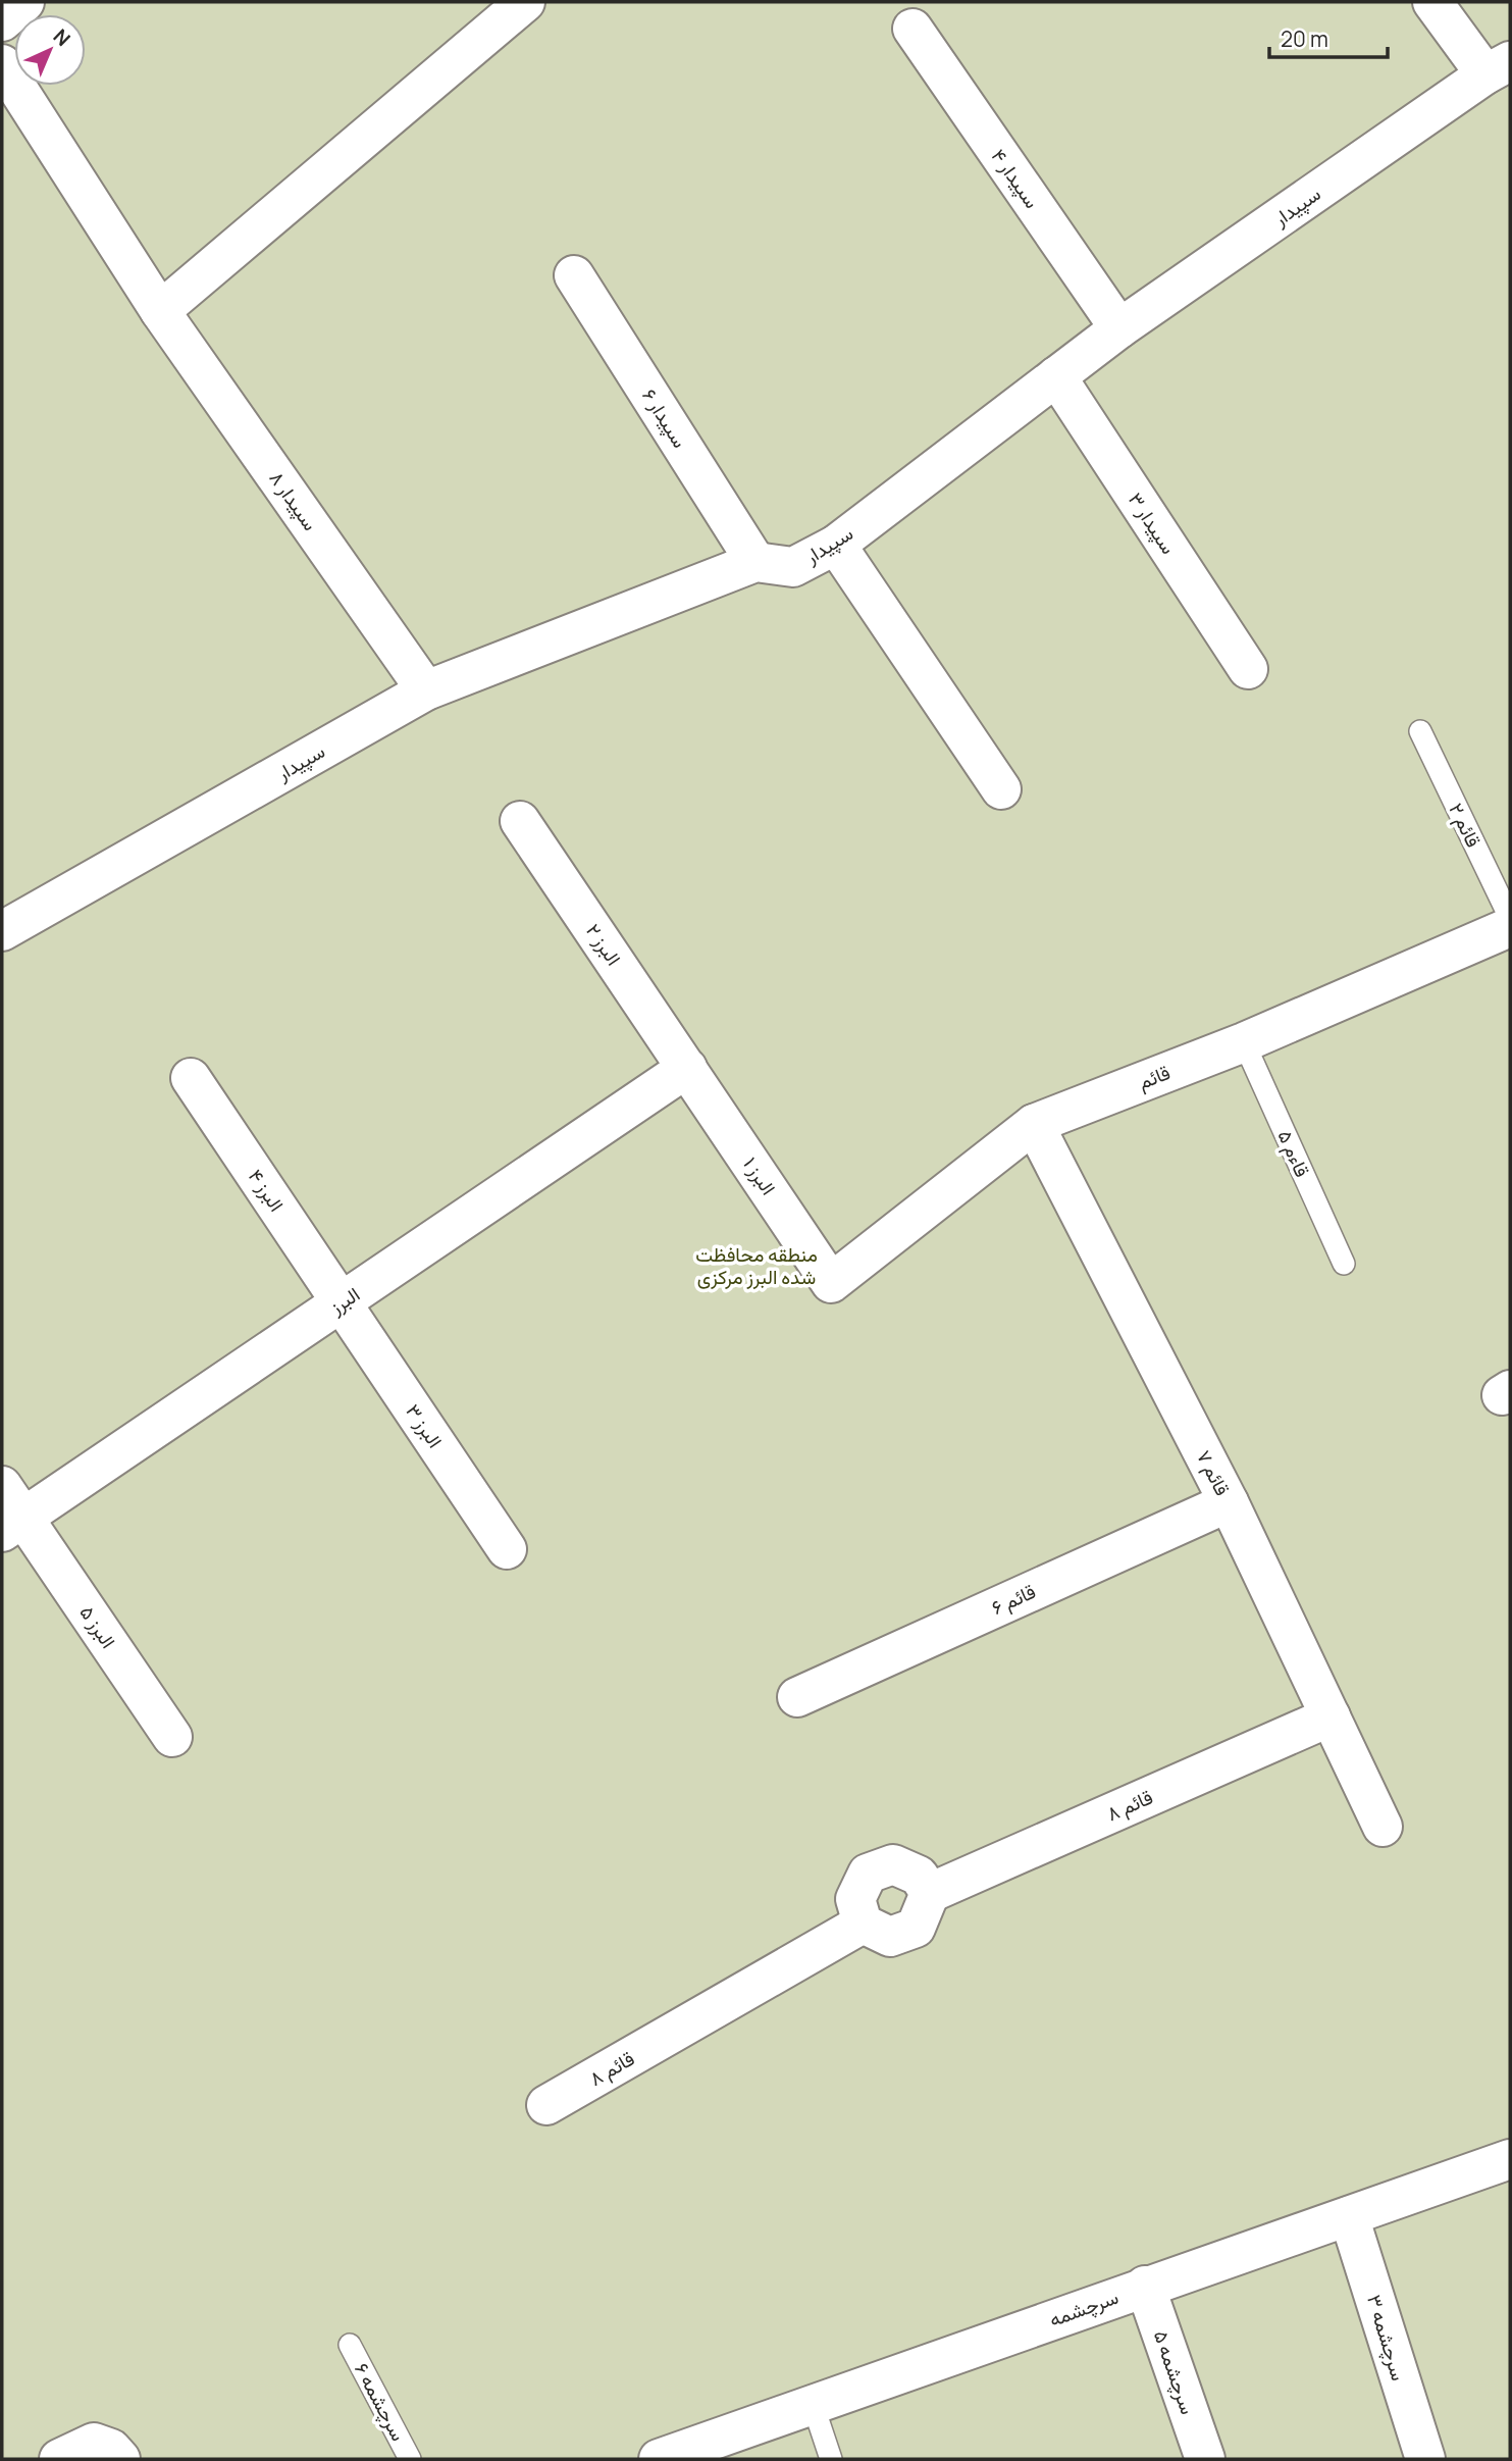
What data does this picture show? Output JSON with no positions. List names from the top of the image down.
{
  "streets": {
    "street": [
      "سپیدار ۴",
      "سپیدار",
      "سپیدار ۶",
      "سپیدار ۸",
      "سپیدار ۳",
      "البرز ۲",
      "قائم",
      "البرز ۱",
      "البرز ۴",
      "البرز",
      "البرز ۳",
      "قائم ۷",
      "قائم ۶",
      "البرز ۵",
      "قائم ۸",
      "سرچشمه",
      "سرچشمه ۳",
      "سرچشمه ۵"
    ],
    "lane": ["قائم ۲", "قاءم ۵", "سرچشمه ۶"]
  },
  "crossings": [
    ["سپیدار ۴", "سپیدار"],
    ["سپیدار", "سپیدار ۶"],
    ["سپیدار", "سپیدار ۸"],
    ["سپیدار", "سپیدار ۳"],
    ["البرز ۲", "البرز ۱"],
    ["البرز ۲", "البرز"],
    ["قائم", "قاءم ۵"],
    ["قائم", "البرز ۱"],
    ["قائم", "قائم ۷"],
    ["البرز ۱", "البرز"],
    ["البرز ۴", "البرز"],
    ["البرز ۴", "البرز ۳"],
    ["البرز", "البرز ۳"],
    ["البرز", "البرز ۵"],
    ["قائم ۷", "قائم ۶"],
    ["قائم ۷", "قائم ۸"],
    ["سرچشمه", "سرچشمه ۳"],
    ["سرچشمه", "سرچشمه ۵"]
  ],
  "parks": ["منطقه محافظت شده البرز مرکزی"],
  "scale_bar": "20 m",
  "north": "top right"
}
